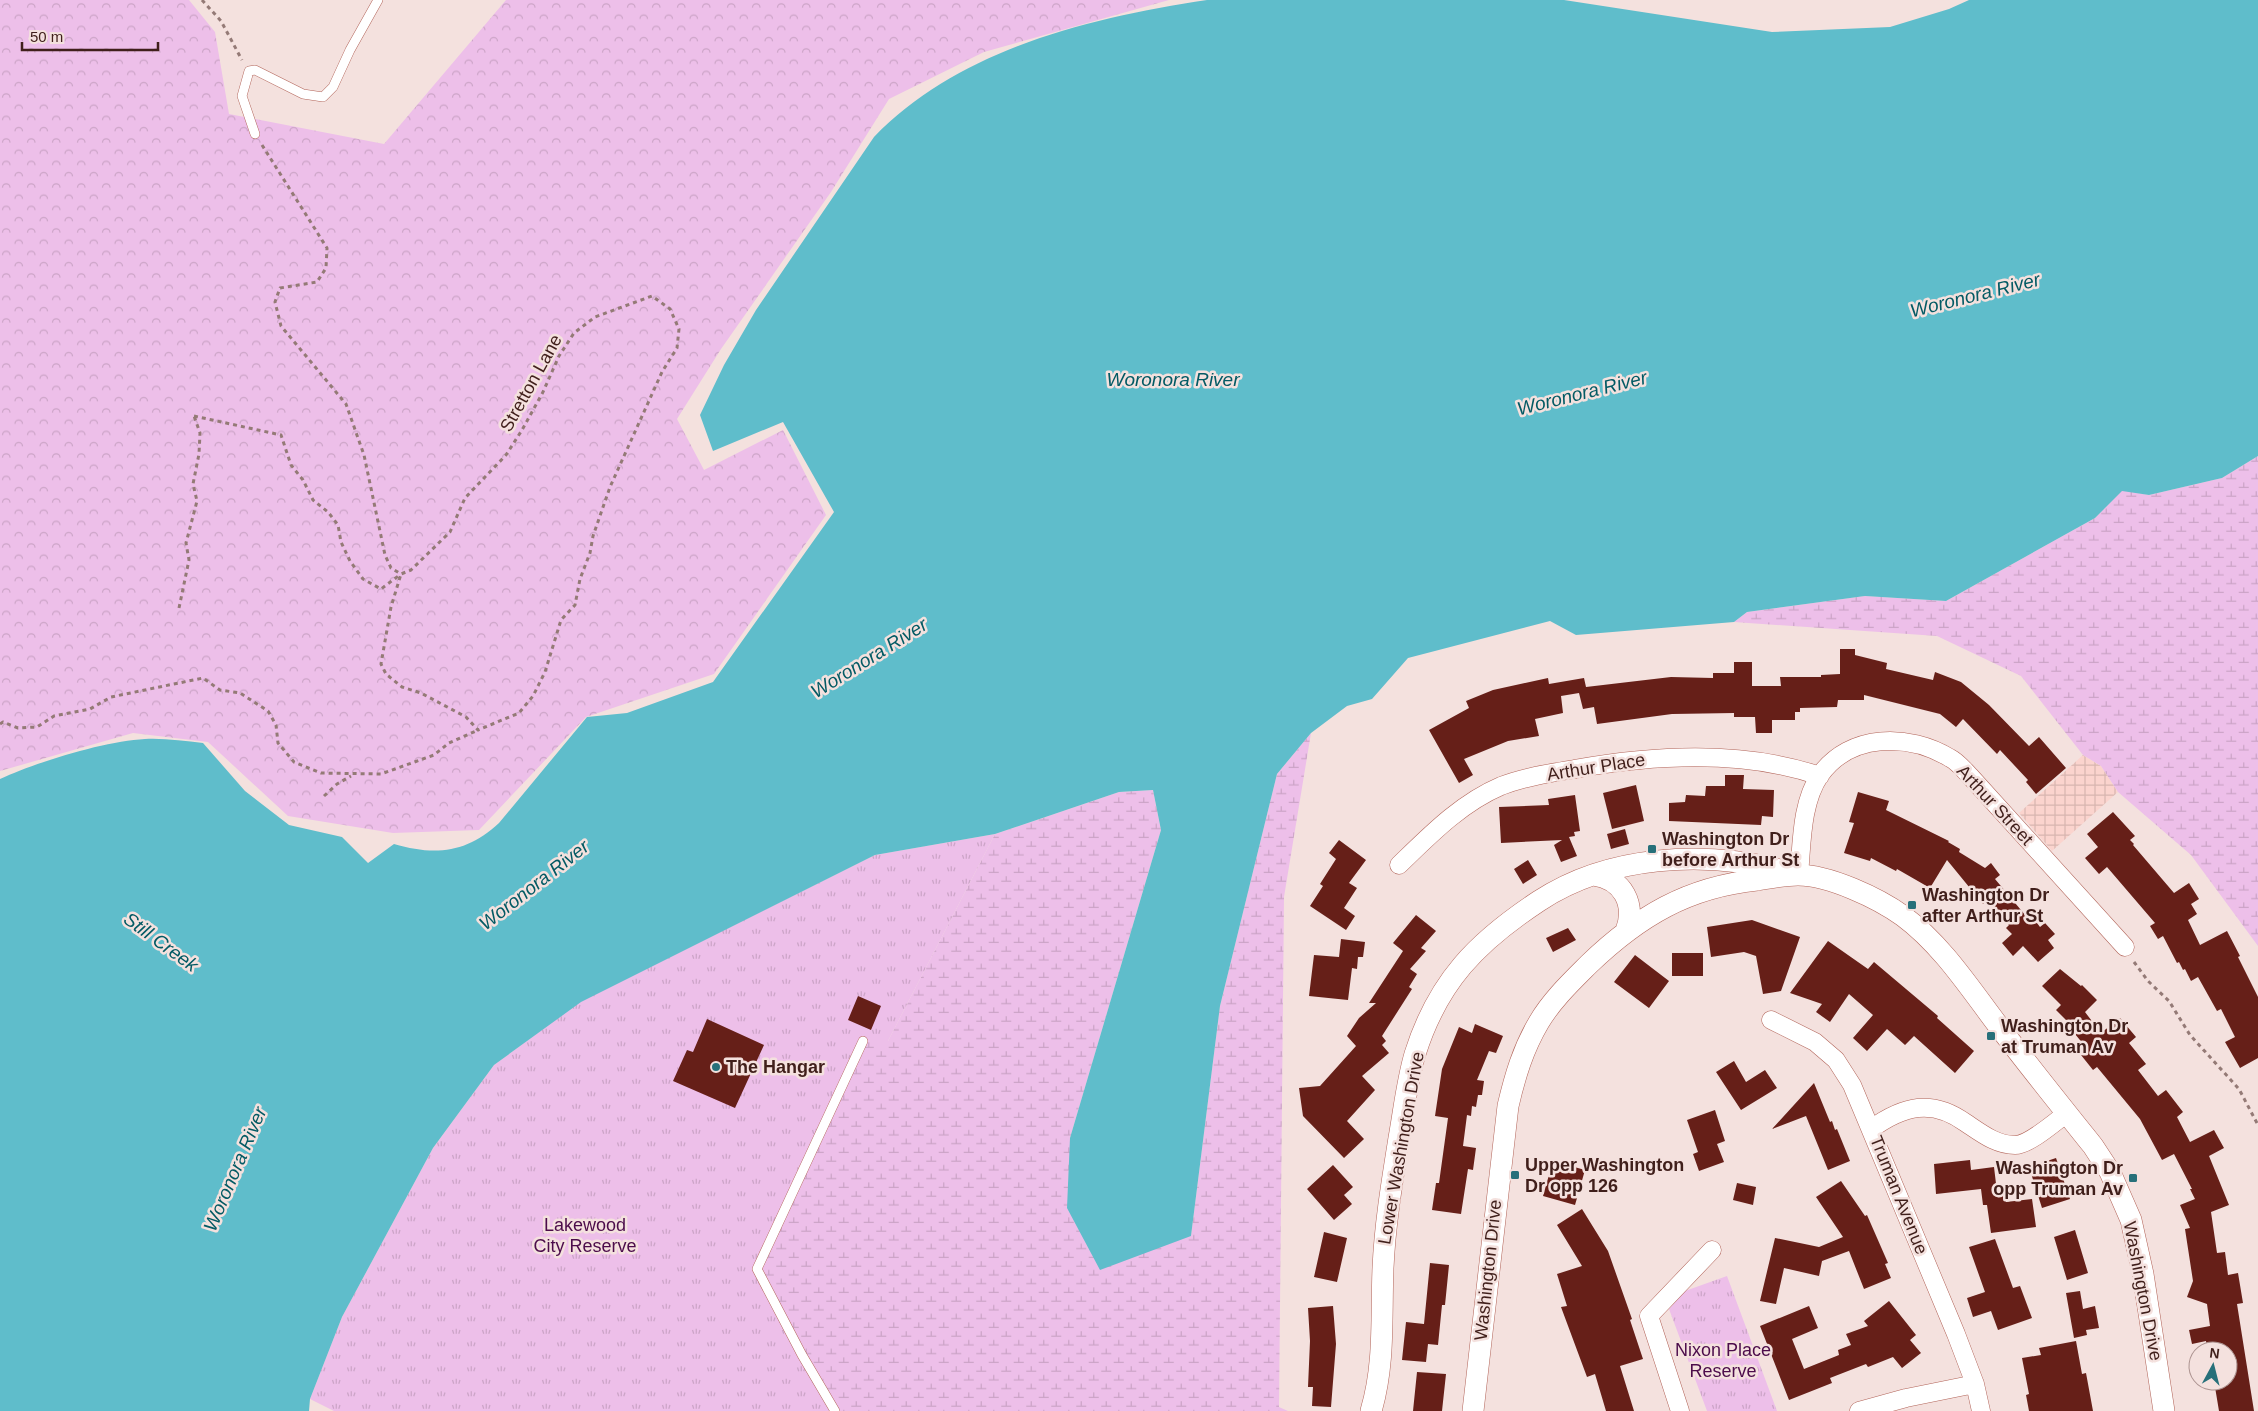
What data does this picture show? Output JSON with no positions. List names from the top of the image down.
{
  "streets": {
    "street": [
      "Arthur Place",
      "Arthur Street",
      "Lower Washington Drive",
      "Truman Avenue",
      "Washington Drive"
    ],
    "path": ["Stretton Lane"]
  },
  "crossings": [
    ["Arthur Place", "Arthur Street"],
    ["Arthur Street", "Lower Washington Drive"],
    ["Arthur Street", "Washington Drive"],
    ["Lower Washington Drive", "Washington Drive"],
    ["Truman Avenue", "Washington Drive"]
  ],
  "water": ["Woronora River", "Still Creek"],
  "parks": ["Lakewood City Reserve", "Nixon Place Reserve"],
  "places": {
    "transit": [
      "Washington Dr before Arthur St",
      "Washington Dr after Arthur St",
      "Washington Dr at Truman Av",
      "Upper Washington Dr opp 126",
      "Washington Dr opp Truman Av"
    ],
    "other": ["The Hangar"]
  },
  "scale_bar": "50 m",
  "north": "top"
}
